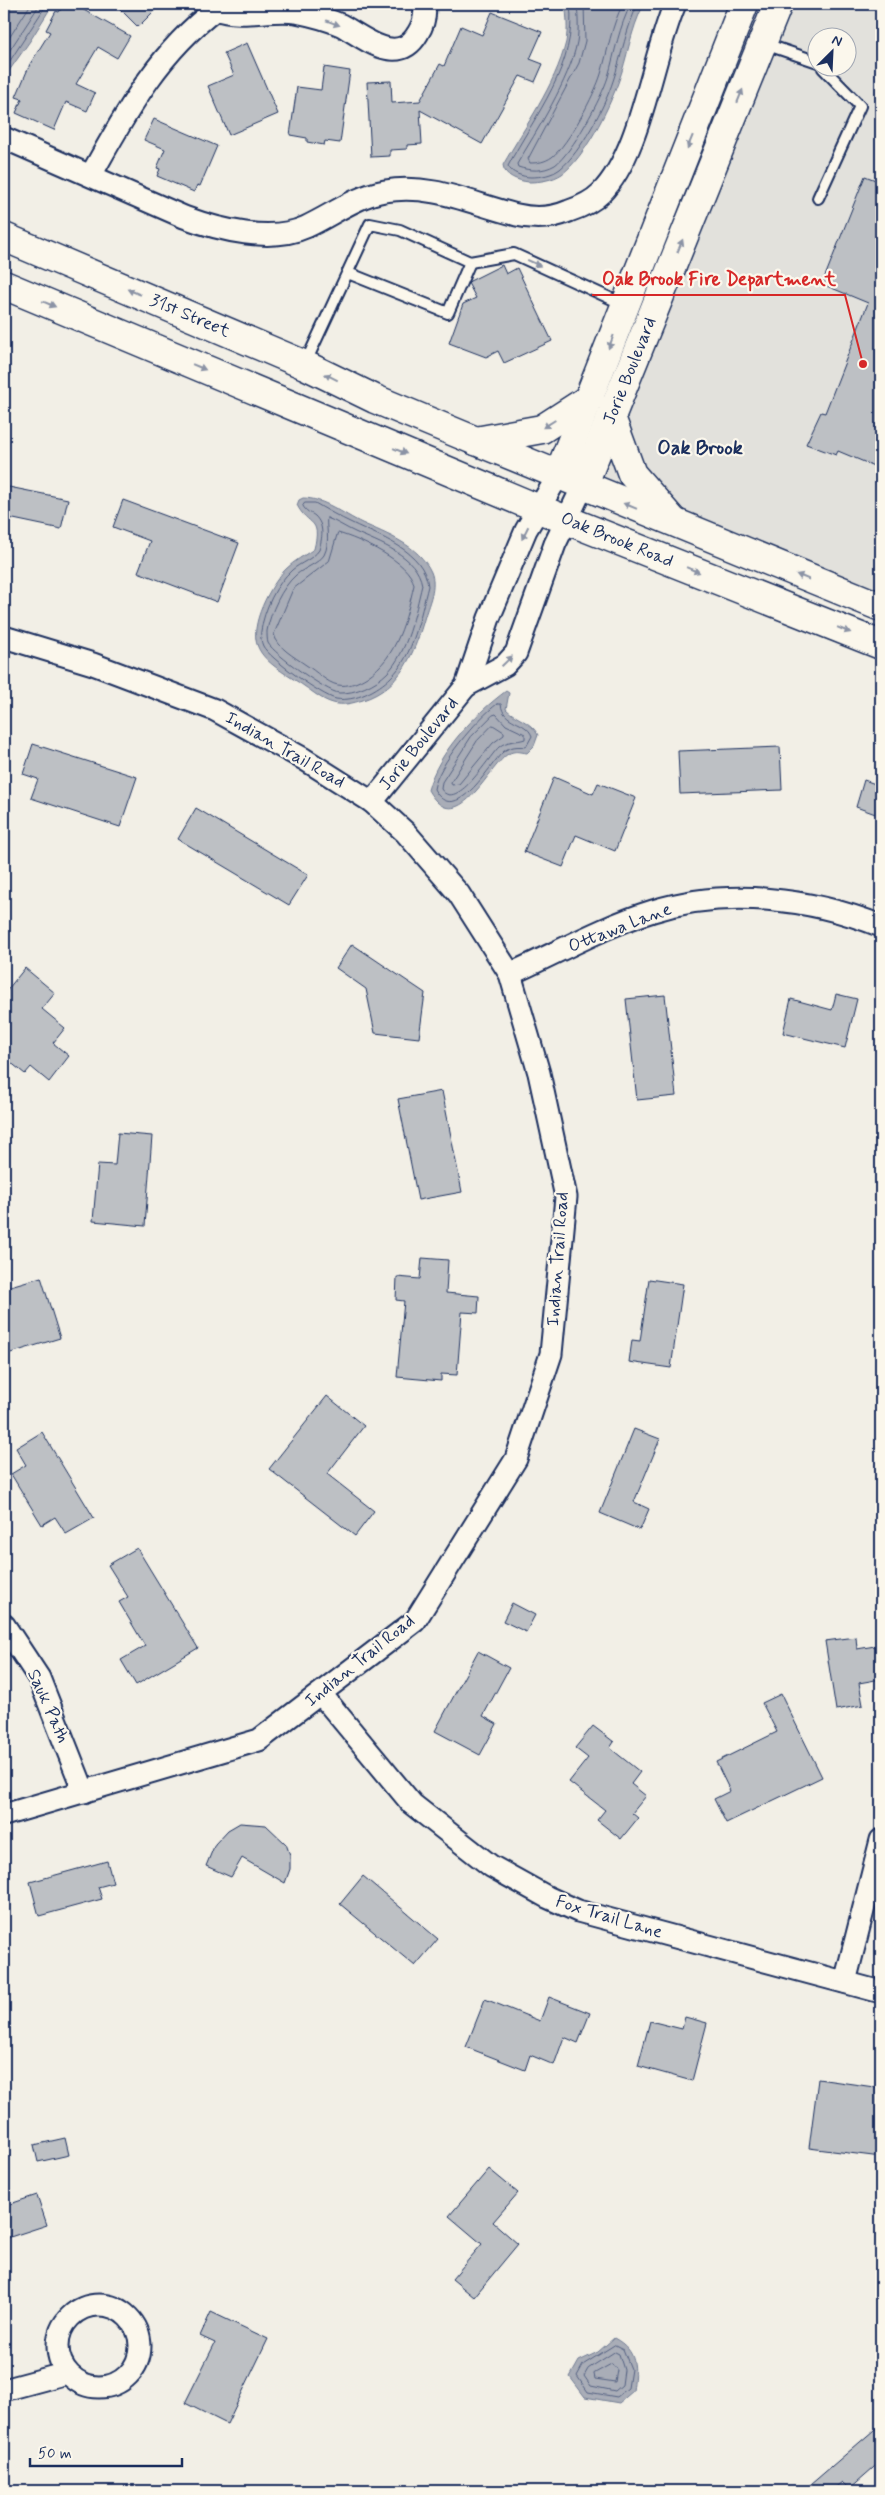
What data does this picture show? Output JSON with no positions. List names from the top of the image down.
{
  "streets": {
    "main road": ["31st Street", "Jorie Boulevard", "Oak Brook Road"],
    "street": [
      "Indian Trail Road",
      "Ottawa Lane",
      "Sauk Path",
      "Fox Trail Lane"
    ]
  },
  "crossings": [
    ["31st Street", "Oak Brook Road"],
    ["Jorie Boulevard", "Oak Brook Road"],
    ["Jorie Boulevard", "Indian Trail Road"],
    ["Indian Trail Road", "Ottawa Lane"],
    ["Indian Trail Road", "Sauk Path"],
    ["Indian Trail Road", "Fox Trail Lane"]
  ],
  "one_way": ["31st Street"],
  "districts": ["Oak Brook"],
  "places": ["Oak Brook Fire Department"],
  "scale_bar": "50 m",
  "north": "top right"
}
